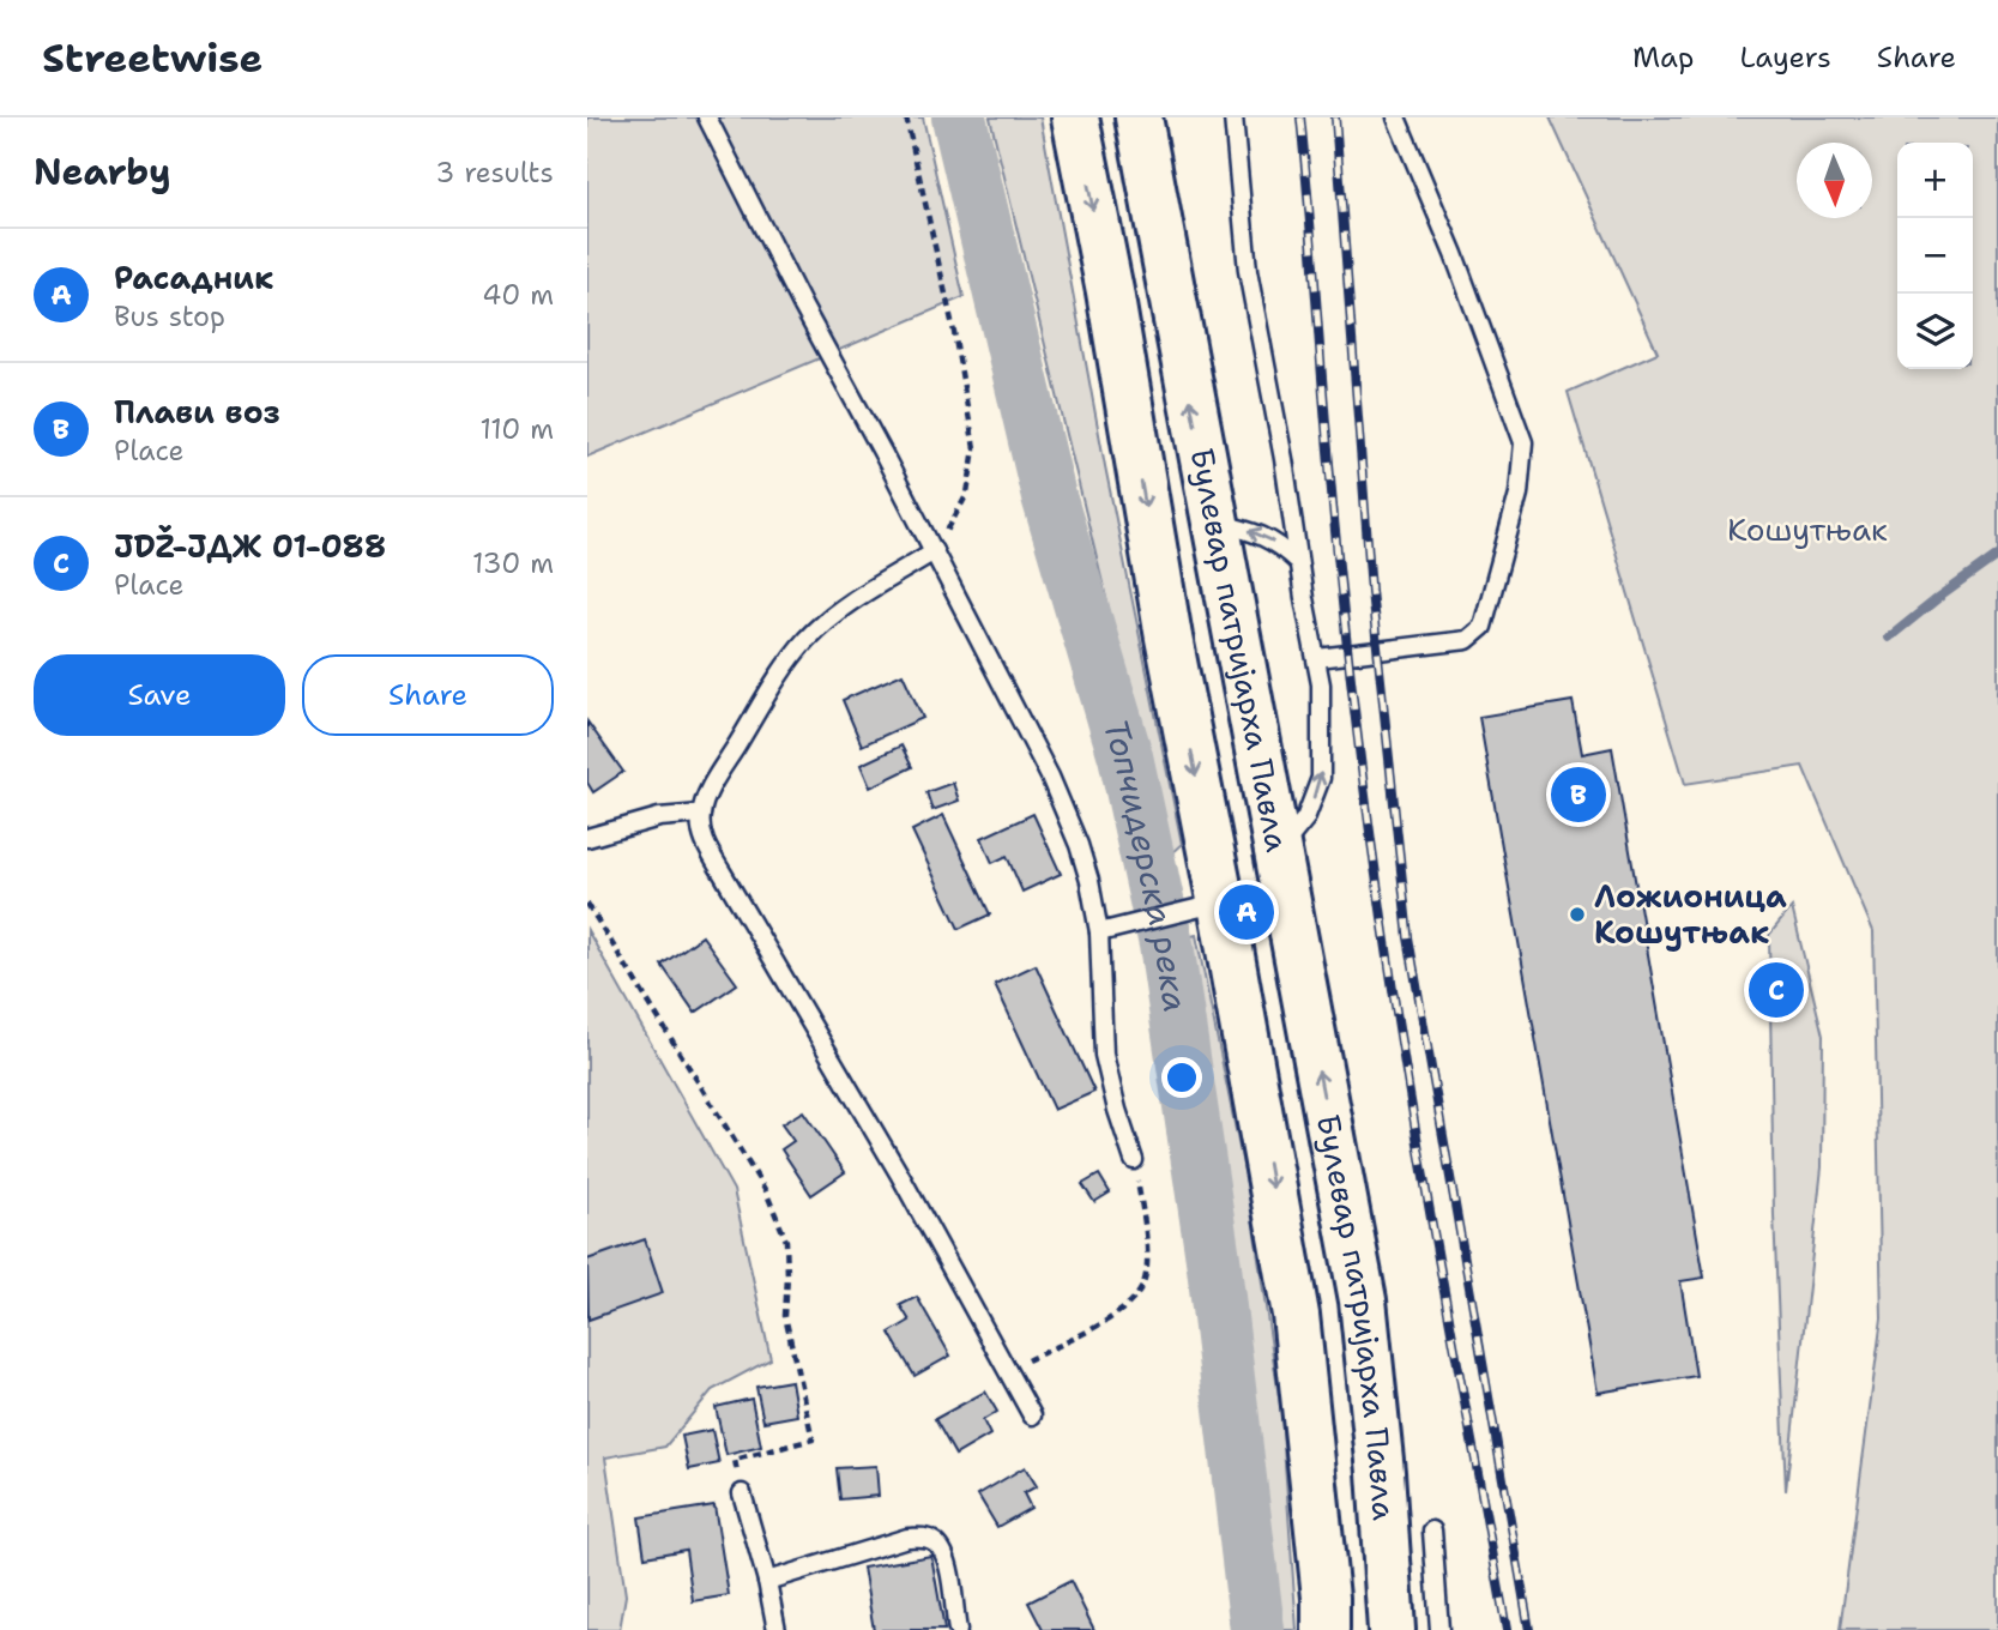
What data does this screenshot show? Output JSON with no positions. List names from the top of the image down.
{
  "streets": {
    "main road": ["Булевар патријарха Павла"]
  },
  "water": ["Топчидерска река"],
  "parks": ["Кошутњак"],
  "places": ["Ложионица Кошутњак"],
  "north": "bottom",
  "page": {
    "header": "Streetwise",
    "nav": ["Map", "Layers", "Share"],
    "heading": ["Nearby", "3 results"],
    "map_buttons": ["+", "−"],
    "list": [
      {
        "mark": "A",
        "name": "Расадник",
        "note": "Bus stop",
        "value": "40 m"
      },
      {
        "mark": "B",
        "name": "Плави воз",
        "note": "Place",
        "value": "110 m"
      },
      {
        "mark": "C",
        "name": "JDŽ-JДЖ 01-088",
        "note": "Place",
        "value": "130 m"
      }
    ],
    "buttons": ["Save", "Share"],
    "pins": ["B", "A", "C"]
  }
}
